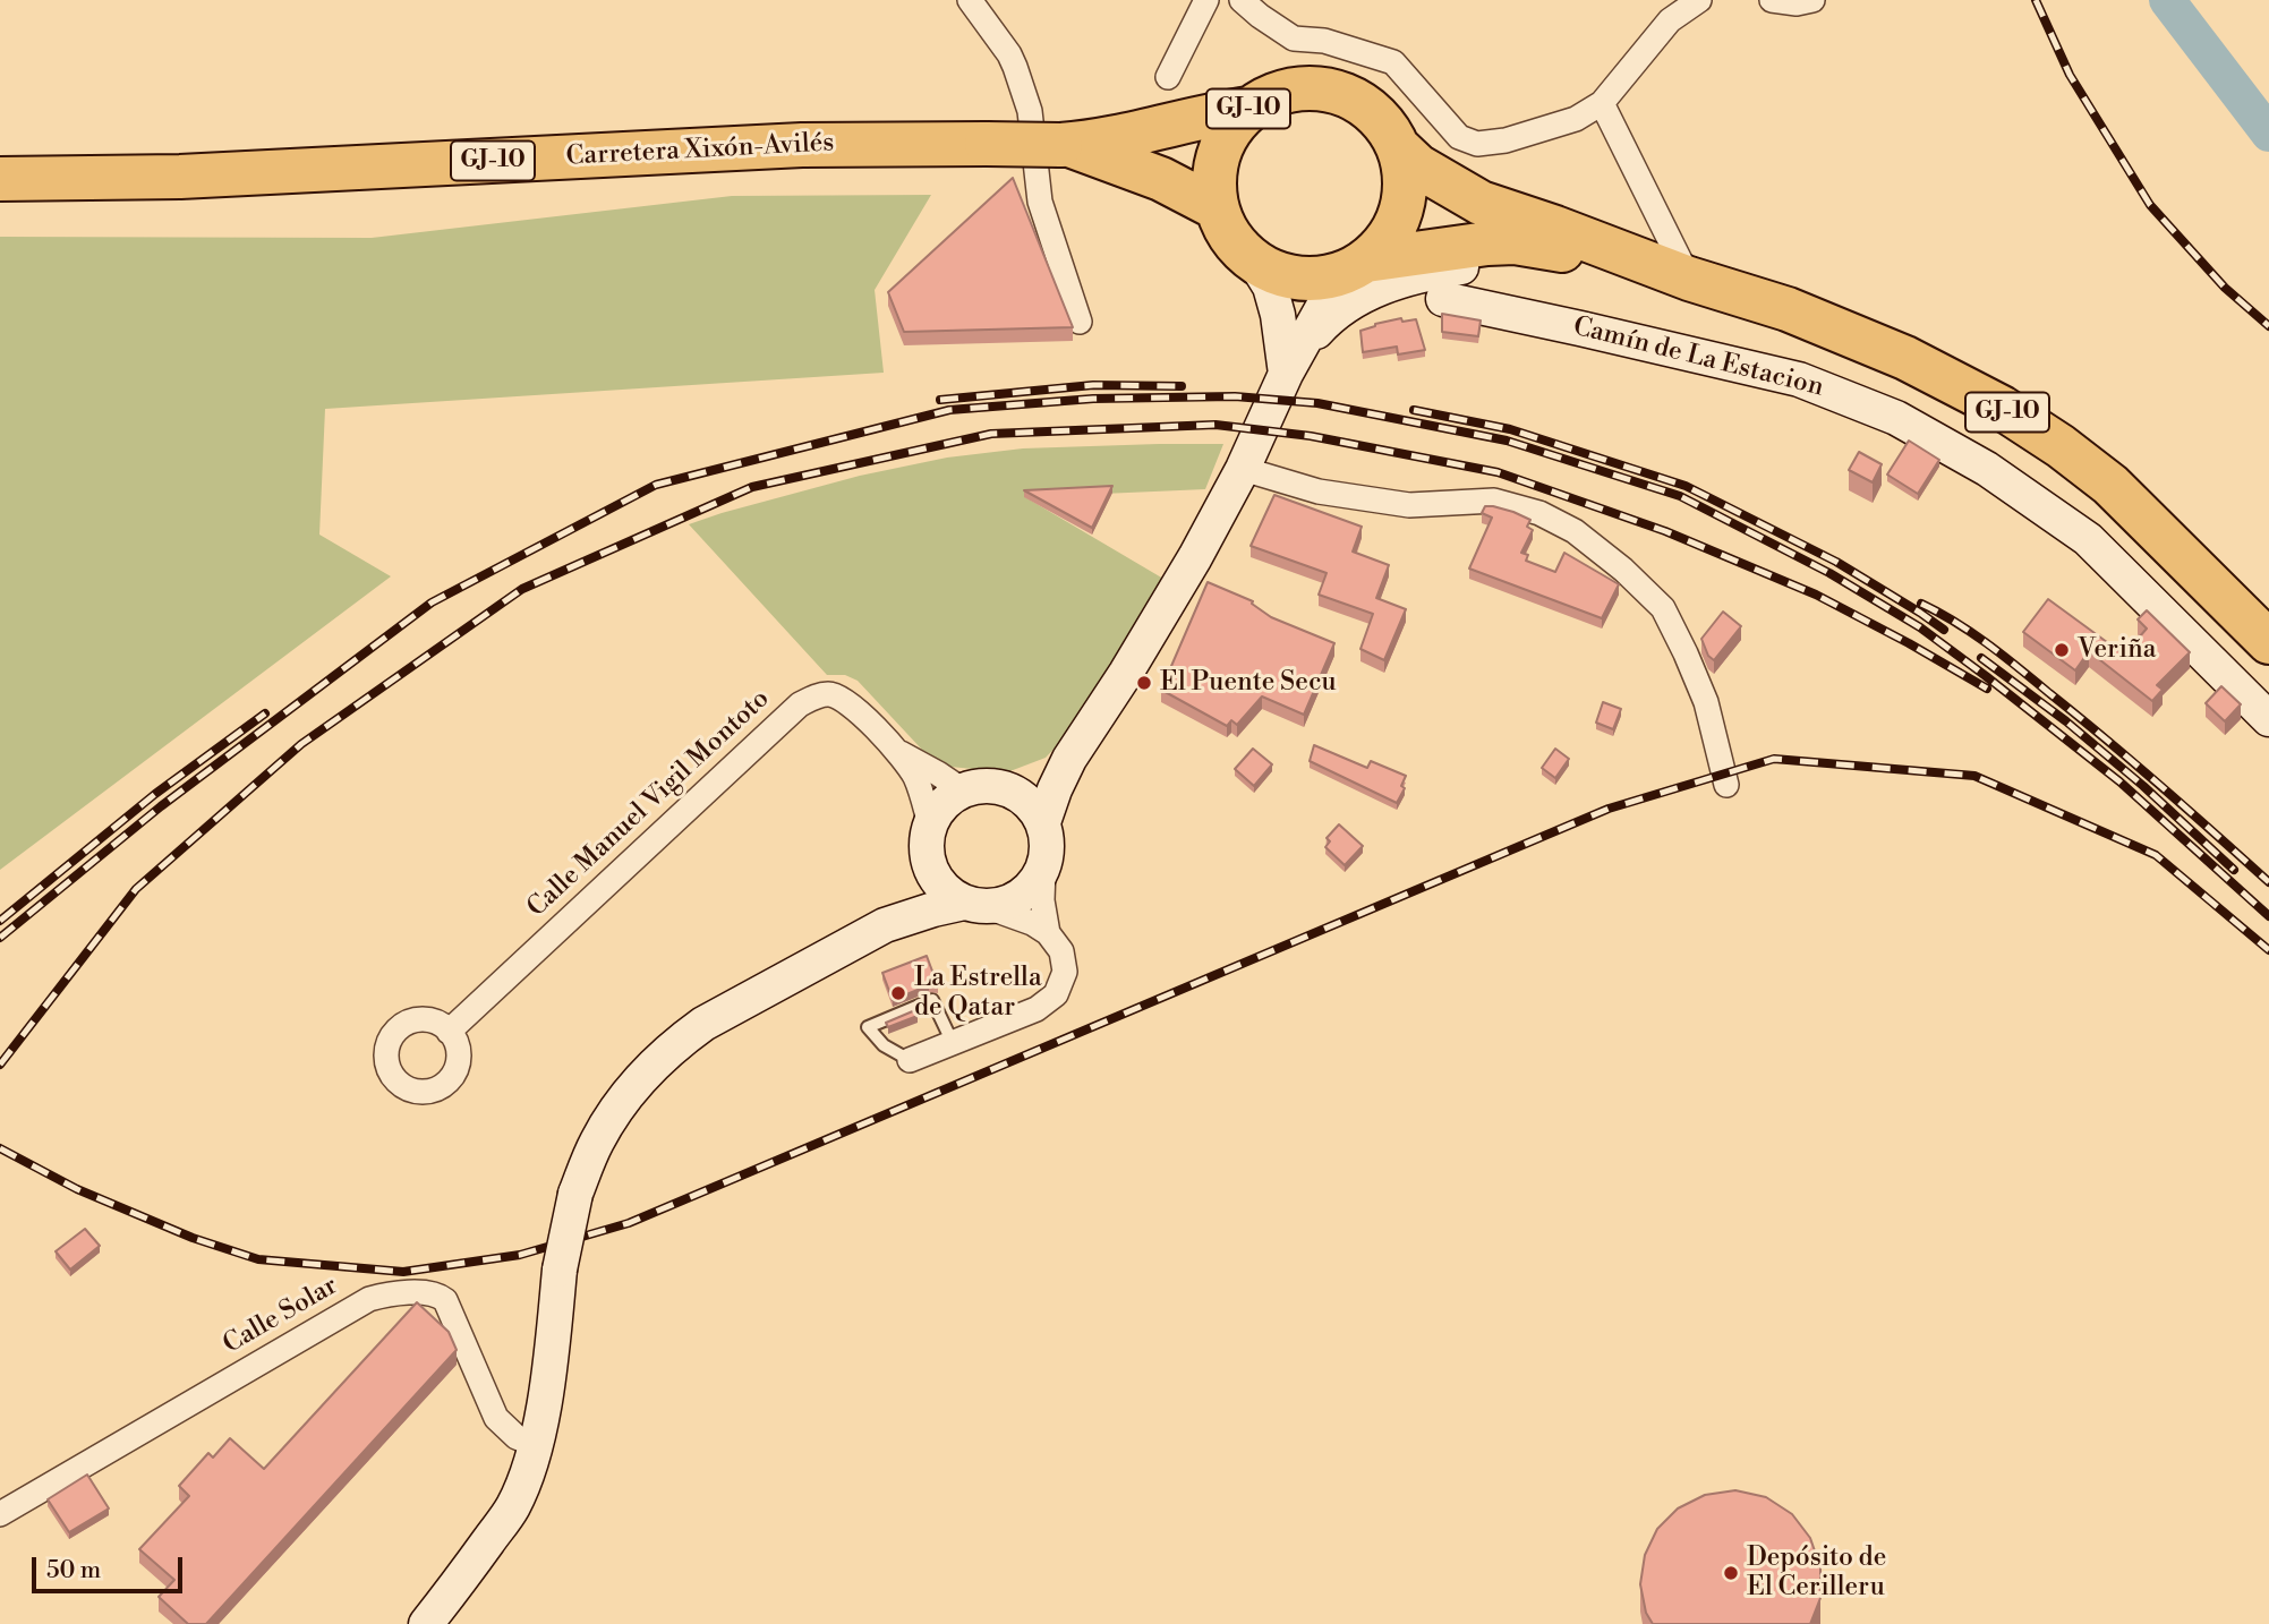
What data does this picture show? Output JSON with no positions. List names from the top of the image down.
{
  "streets": {
    "highway": ["GJ-10", "Carretera Xixón-Avilés"],
    "street": ["Camín de La Estacion", "Calle Manuel Vigil Montoto", "Calle Solar"]
  },
  "crossings": [
    ["GJ-10", "Carretera Xixón-Avilés"]
  ],
  "places": [
    "Veriña",
    "El Puente Secu",
    "La Estrella de Qatar",
    "Depósito de El Cerilleru"
  ],
  "scale_bar": "50 m"
}
